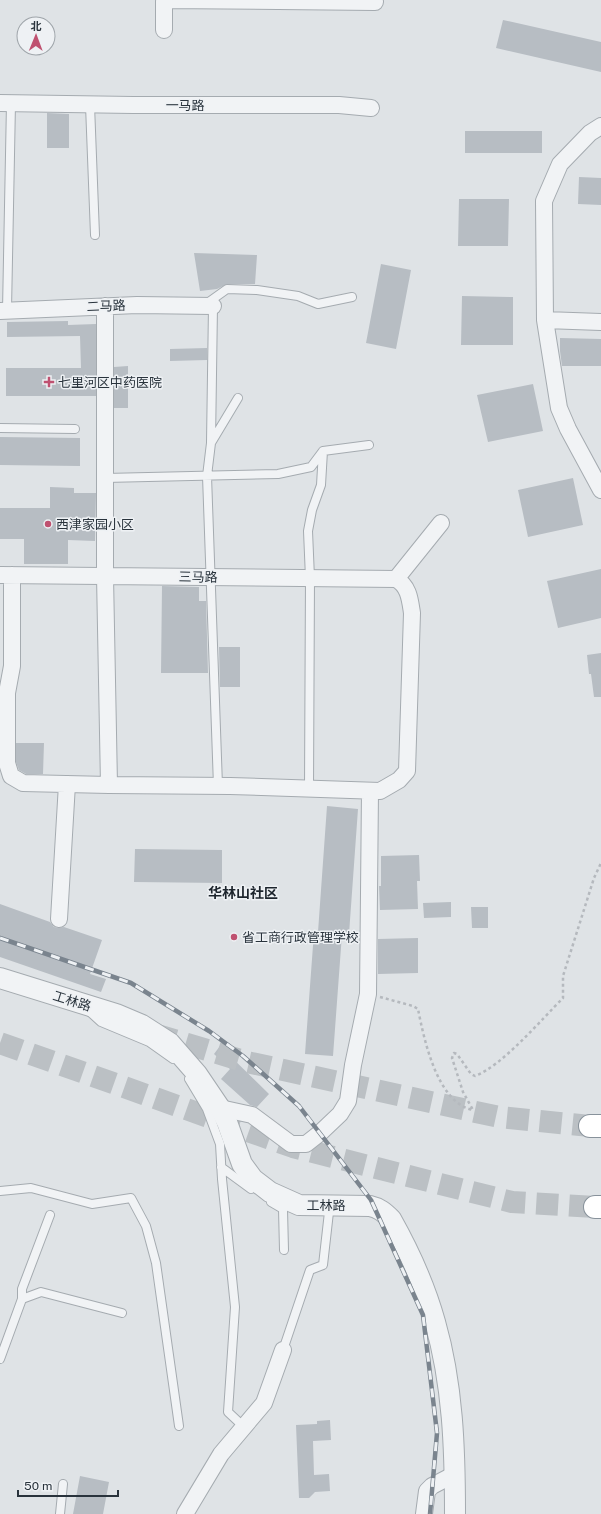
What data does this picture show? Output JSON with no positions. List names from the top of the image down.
{
  "streets": {
    "street": [
      "一马路",
      "二马路",
      "三马路",
      "工林路"
    ]
  },
  "districts": ["华林山社区"],
  "places": {
    "health": ["七里河区中药医院"],
    "other": ["西津家园小区", "省工商行政管理学校"]
  },
  "scale_bar": "50 m",
  "north": "top"
}
